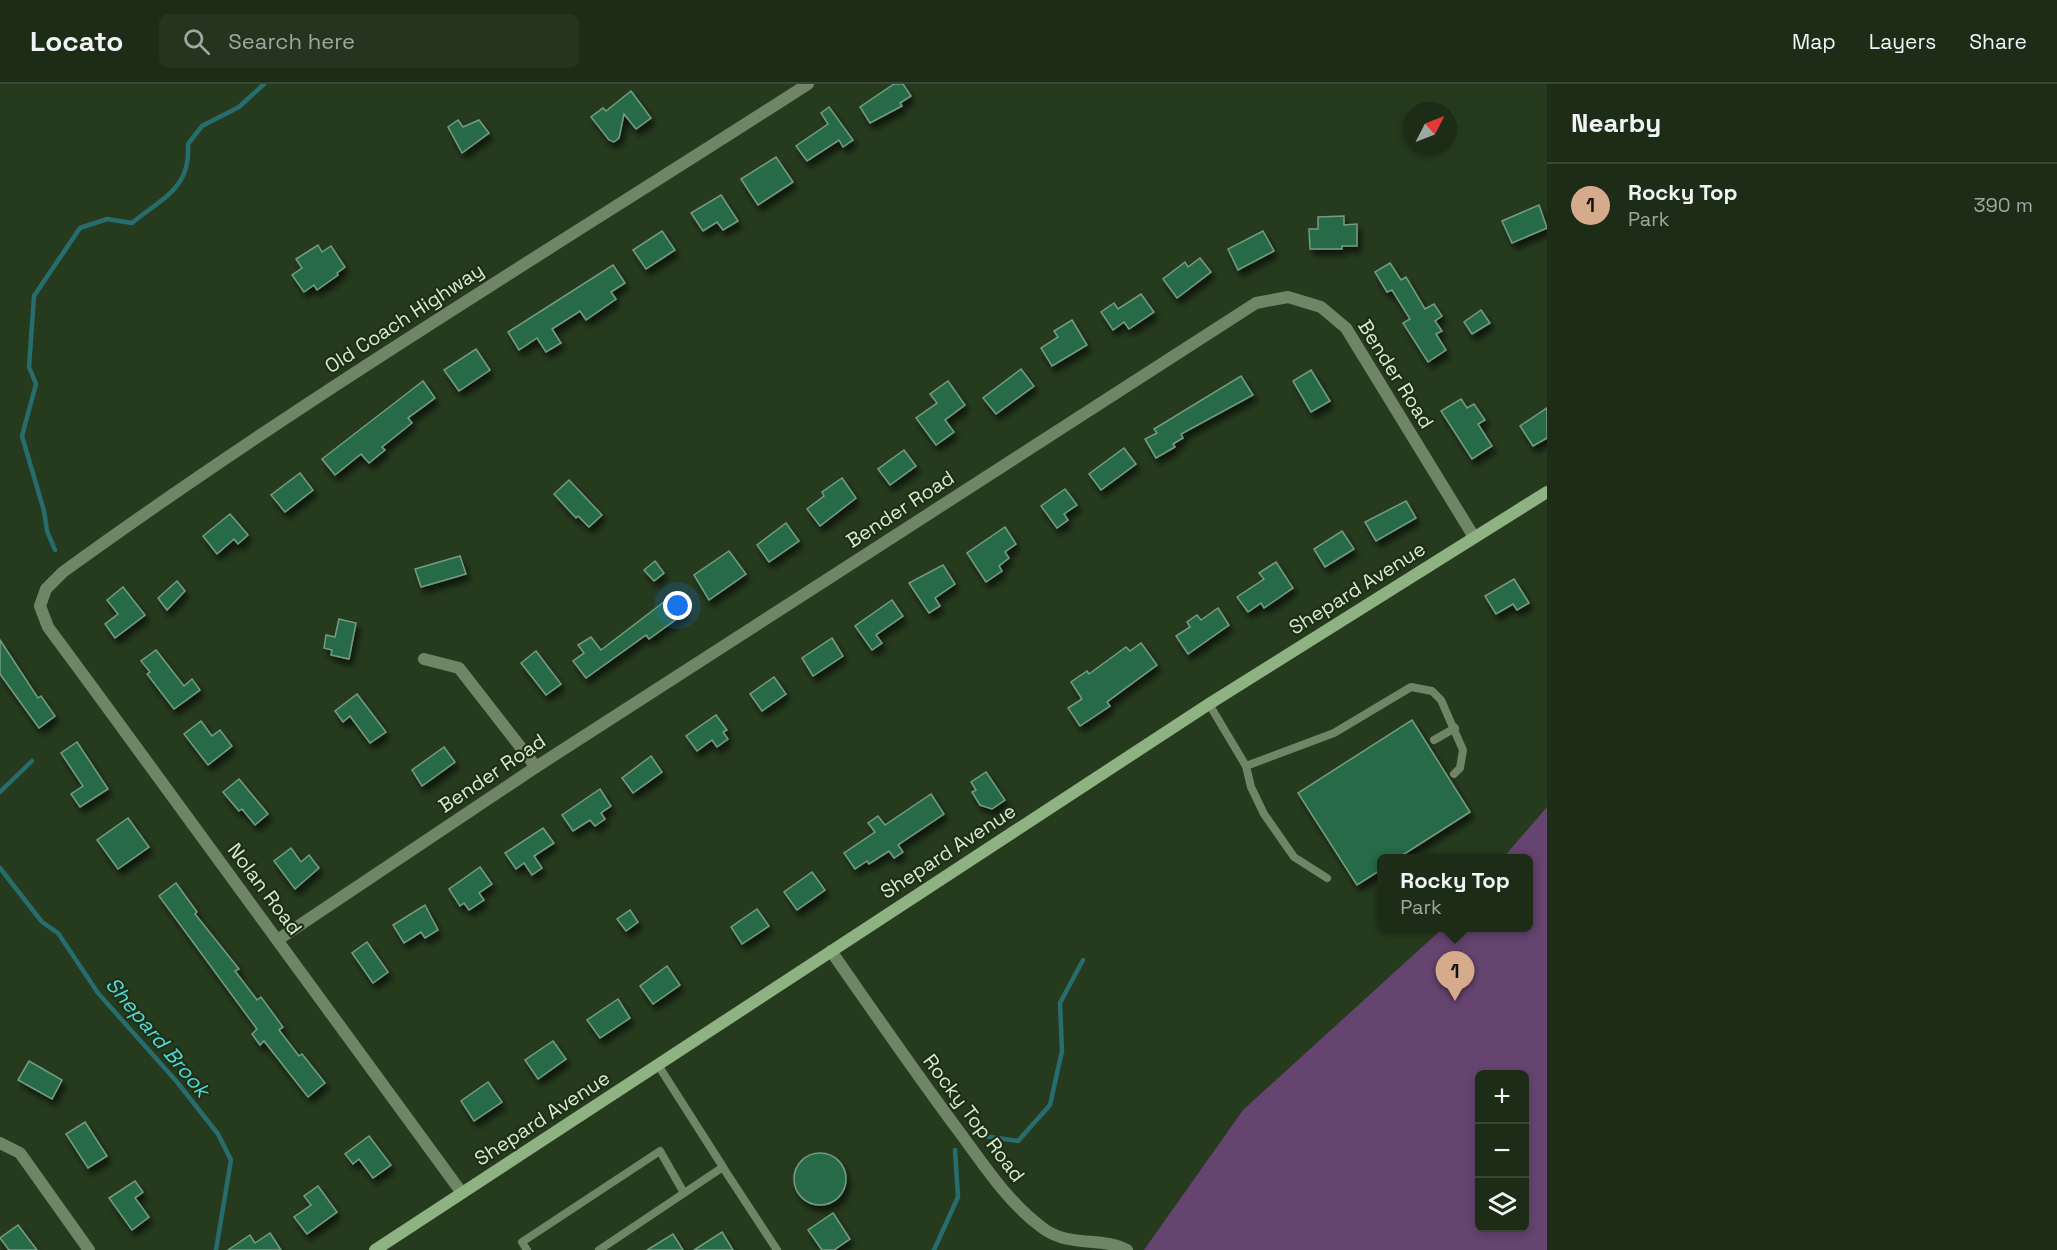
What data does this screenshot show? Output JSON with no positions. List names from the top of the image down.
{
  "streets": {
    "main road": ["Shepard Avenue"],
    "street": [
      "Old Coach Highway",
      "Bender Road",
      "Nolan Road",
      "Rocky Top Road"
    ]
  },
  "crossings": [
    ["Old Coach Highway", "Nolan Road"],
    ["Bender Road", "Shepard Avenue"],
    ["Bender Road", "Nolan Road"],
    ["Shepard Avenue", "Nolan Road"],
    ["Shepard Avenue", "Rocky Top Road"]
  ],
  "water": ["Shepard Brook"],
  "north": "top right",
  "page": {
    "header": "Locato",
    "search": "Search here",
    "nav": ["Map", "Layers", "Share"],
    "heading": "Nearby",
    "list": [
      {
        "mark": "1",
        "name": "Rocky Top",
        "note": "Park",
        "value": "390 m"
      }
    ],
    "popup": ["Rocky Top", "Park"],
    "pins": "1",
    "map_buttons": ["+", "−"]
  }
}
